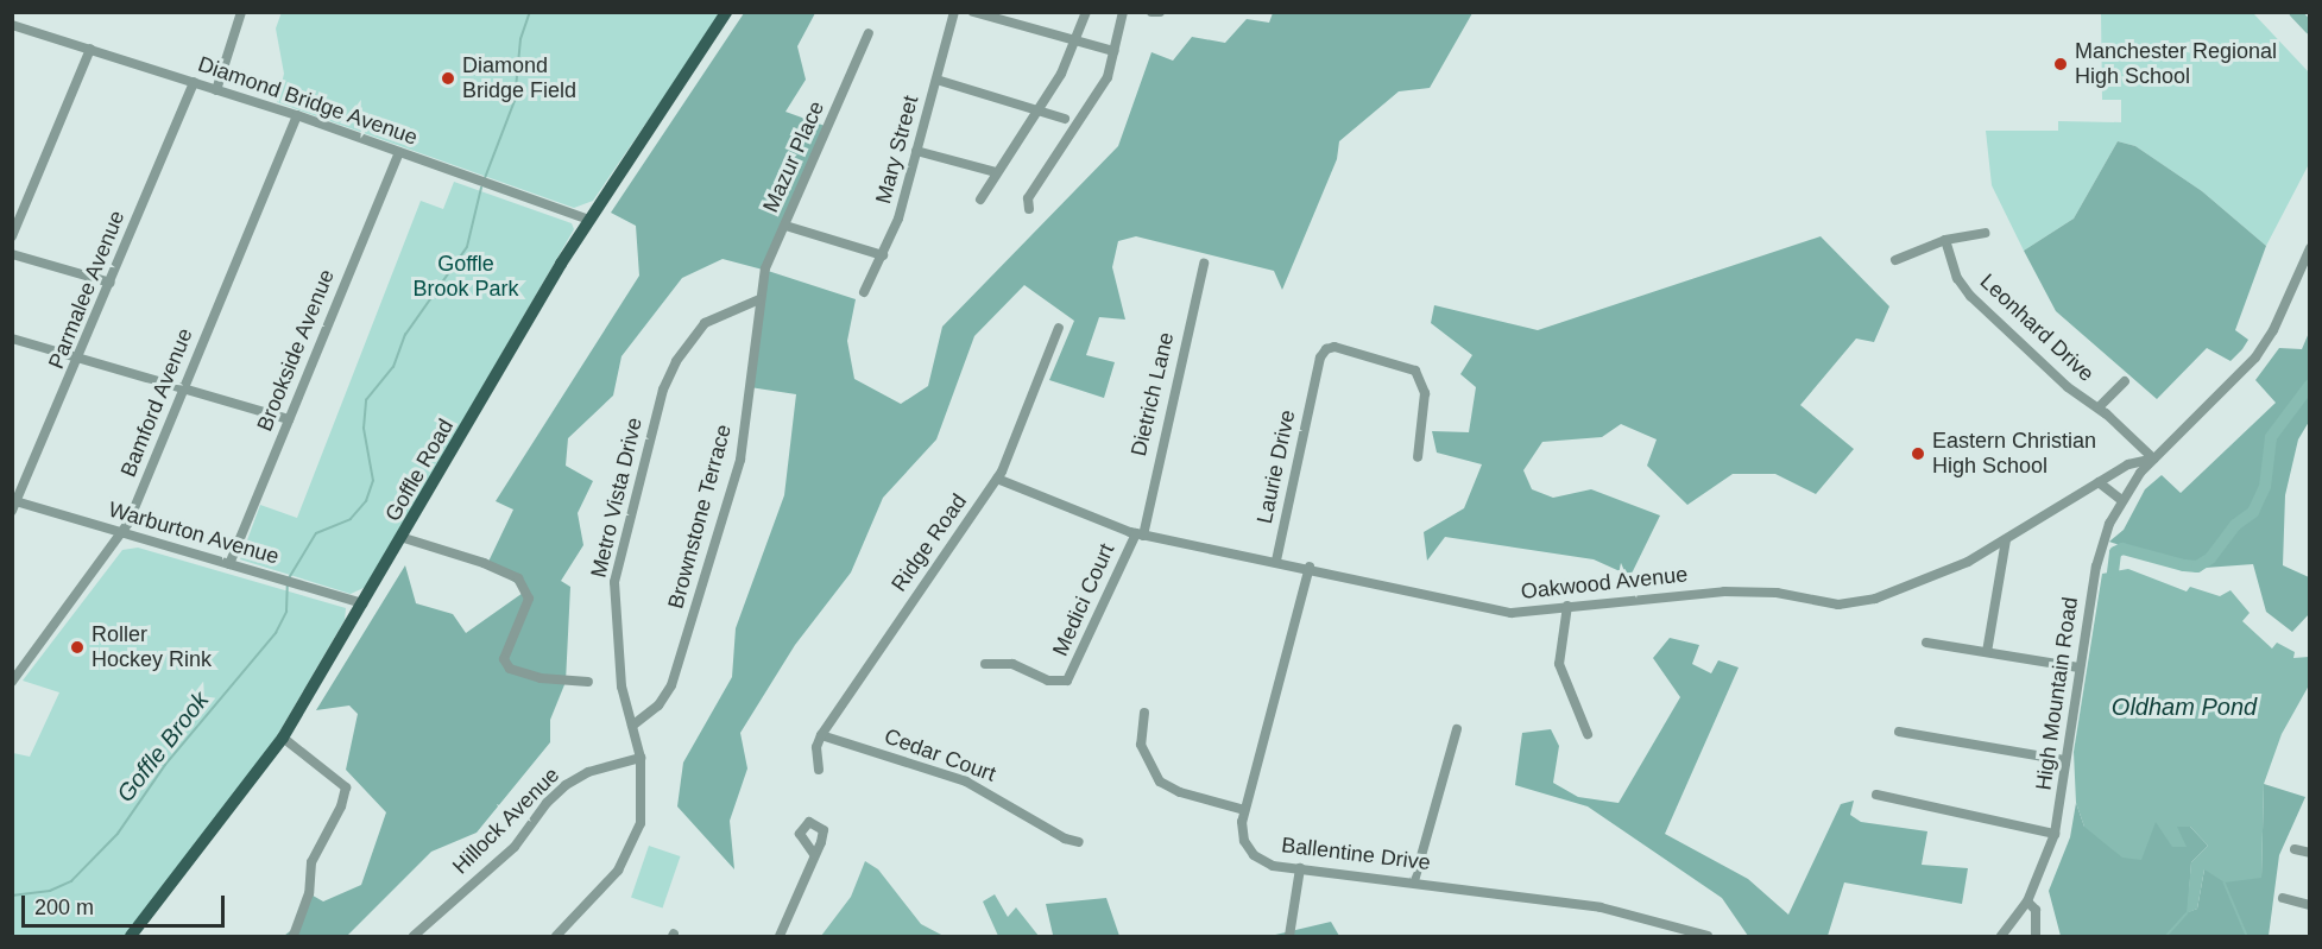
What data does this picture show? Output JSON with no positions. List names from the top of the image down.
{
  "streets": {
    "main road": ["Goffle Road"],
    "street": [
      "Diamond Bridge Avenue",
      "Mary Street",
      "Mazur Place",
      "Parmalee Avenue",
      "Leonhard Drive",
      "Brookside Avenue",
      "Dietrich Lane",
      "Bamford Avenue",
      "Laurie Drive",
      "Metro Vista Drive",
      "Brownstone Terrace",
      "Warburton Avenue",
      "Ridge Road",
      "Oakwood Avenue",
      "Medici Court",
      "High Mountain Road",
      "Cedar Court",
      "Hillock Avenue",
      "Ballentine Drive"
    ]
  },
  "crossings": [
    ["Diamond Bridge Avenue", "Parmalee Avenue"],
    ["Diamond Bridge Avenue", "Brookside Avenue"],
    ["Diamond Bridge Avenue", "Bamford Avenue"],
    ["Diamond Bridge Avenue", "Goffle Road"],
    ["Mazur Place", "Metro Vista Drive"],
    ["Mazur Place", "Brownstone Terrace"],
    ["Parmalee Avenue", "Warburton Avenue"],
    ["Leonhard Drive", "Oakwood Avenue"],
    ["Leonhard Drive", "High Mountain Road"],
    ["Brookside Avenue", "Warburton Avenue"],
    ["Dietrich Lane", "Oakwood Avenue"],
    ["Dietrich Lane", "Medici Court"],
    ["Bamford Avenue", "Warburton Avenue"],
    ["Laurie Drive", "Oakwood Avenue"],
    ["Goffle Road", "Warburton Avenue"],
    ["Metro Vista Drive", "Brownstone Terrace"],
    ["Metro Vista Drive", "Hillock Avenue"],
    ["Ridge Road", "Oakwood Avenue"],
    ["Ridge Road", "Cedar Court"],
    ["Oakwood Avenue", "Medici Court"],
    ["Oakwood Avenue", "High Mountain Road"],
    ["Oakwood Avenue", "Ballentine Drive"]
  ],
  "water": ["Oldham Pond", "Goffle Brook"],
  "parks": ["Goffle Brook Park"],
  "places": [
    "Manchester Regional High School",
    "Diamond Bridge Field",
    "Eastern Christian High School",
    "Roller Hockey Rink"
  ],
  "scale_bar": "200 m"
}
